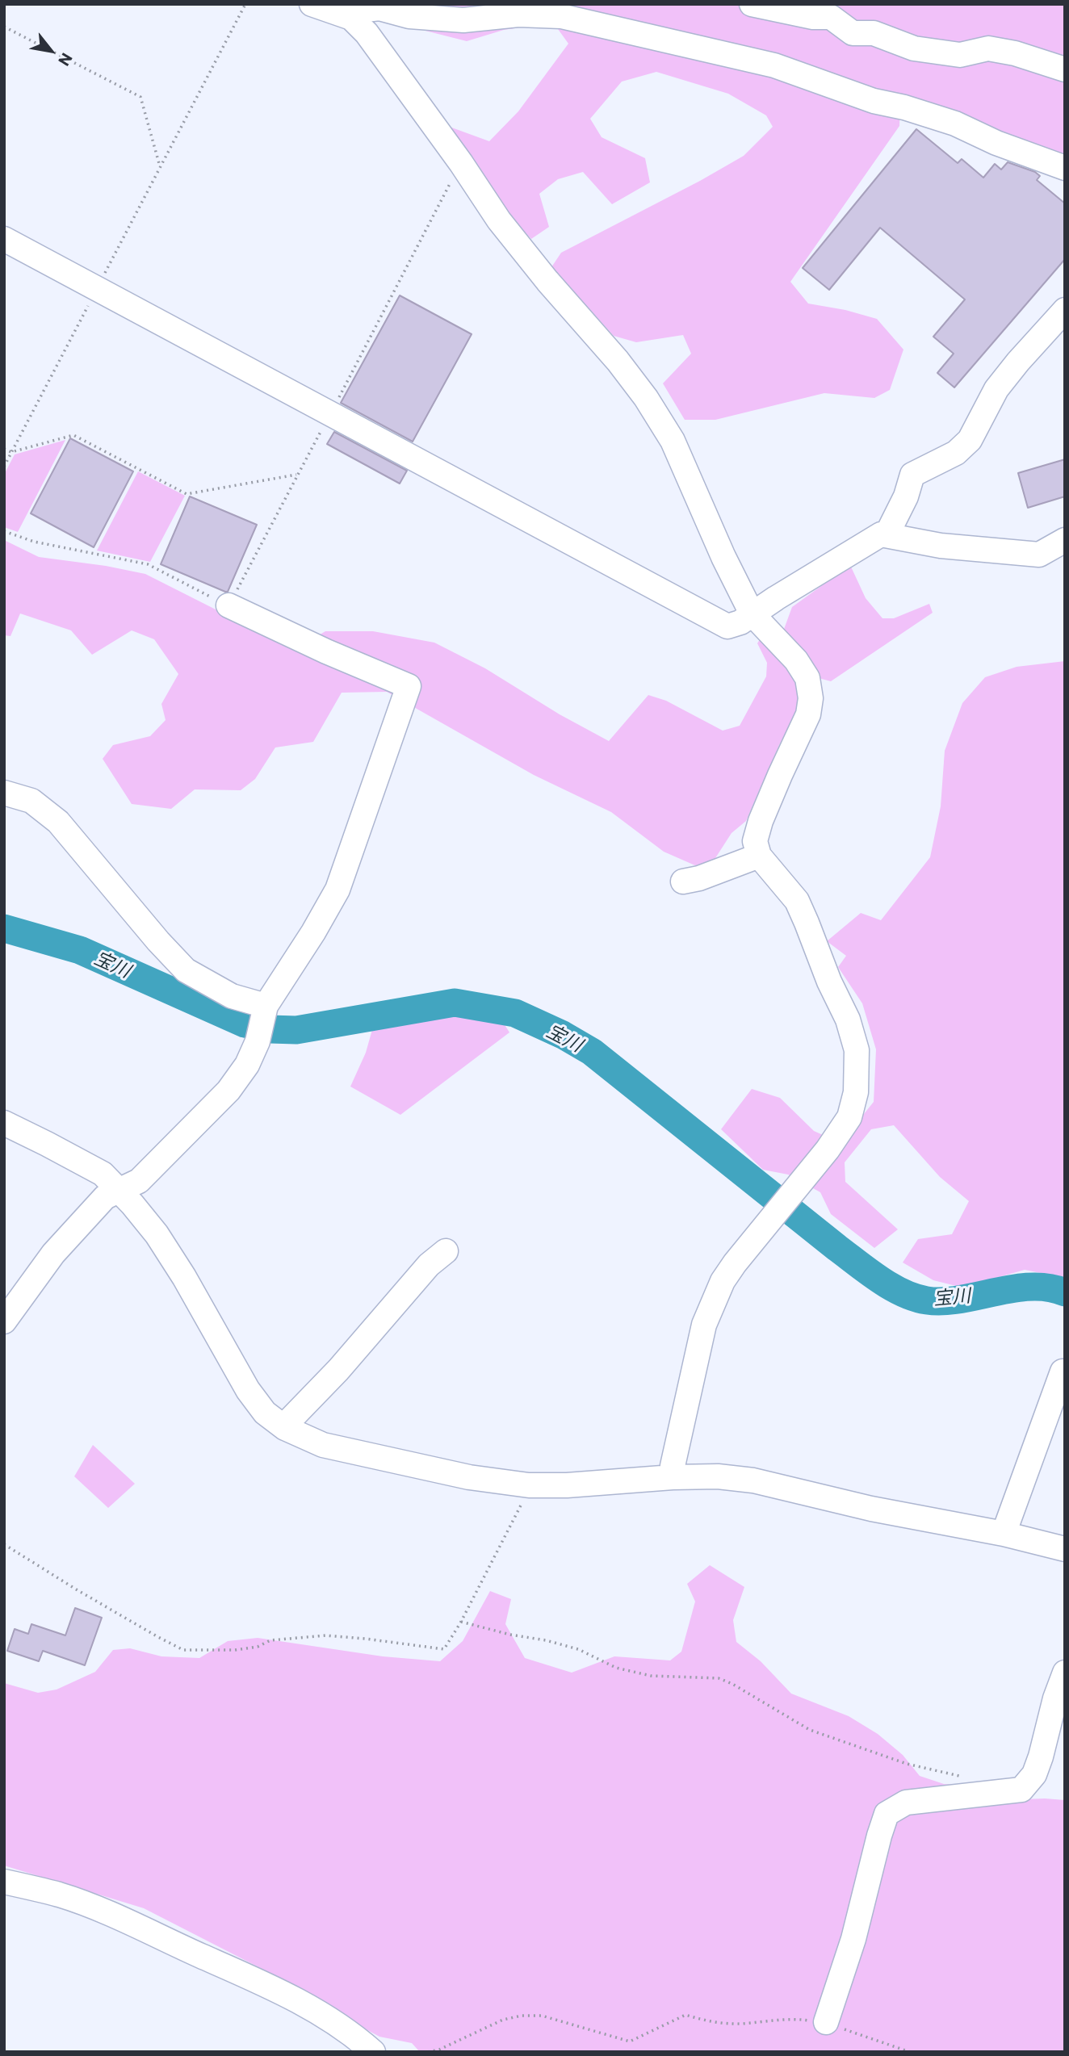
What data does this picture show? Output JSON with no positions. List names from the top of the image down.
{
  "water": ["宝川"],
  "north": "bottom right"
}
